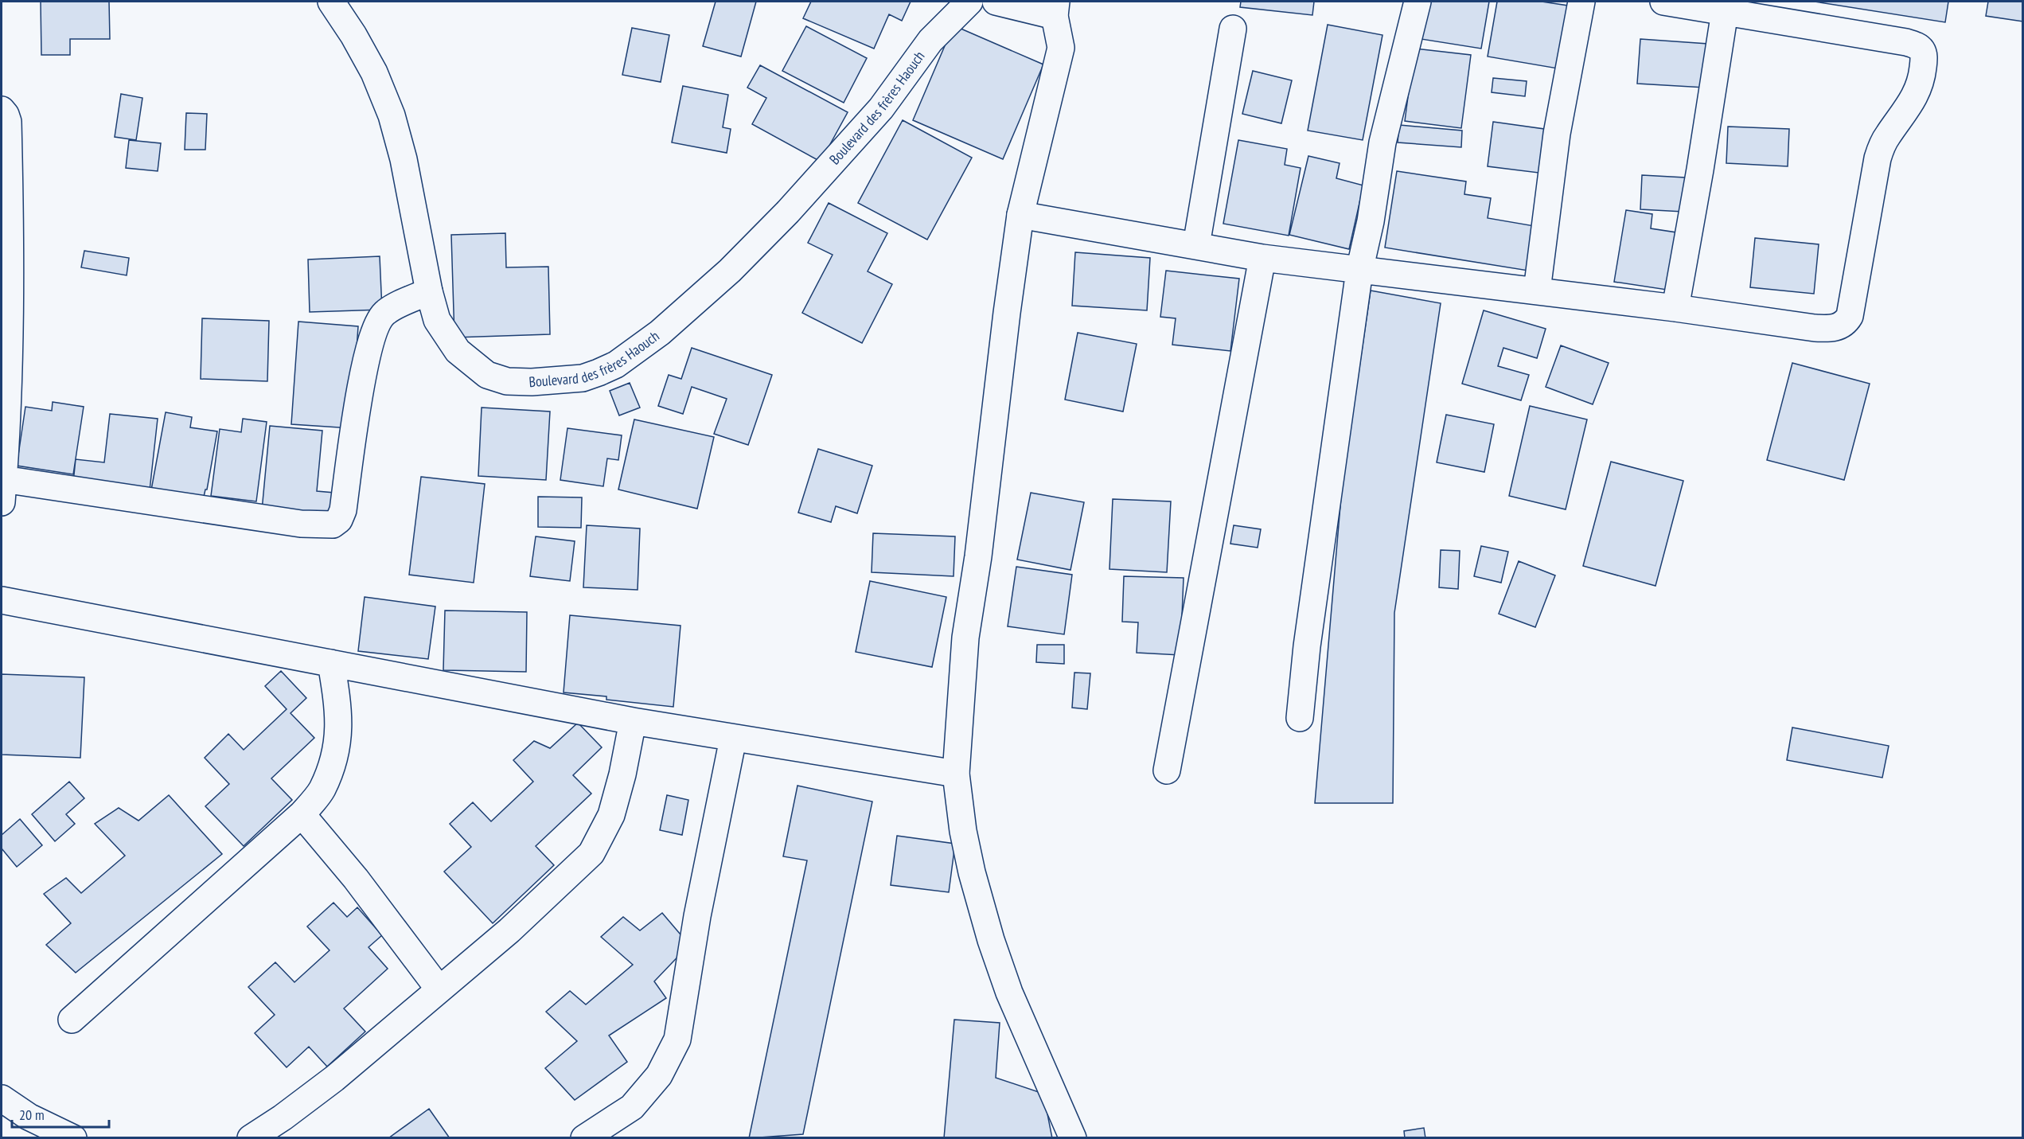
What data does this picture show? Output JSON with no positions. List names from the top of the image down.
{
  "streets": {
    "street": ["Boulevard des frères Haouch"]
  },
  "scale_bar": "20 m"
}
